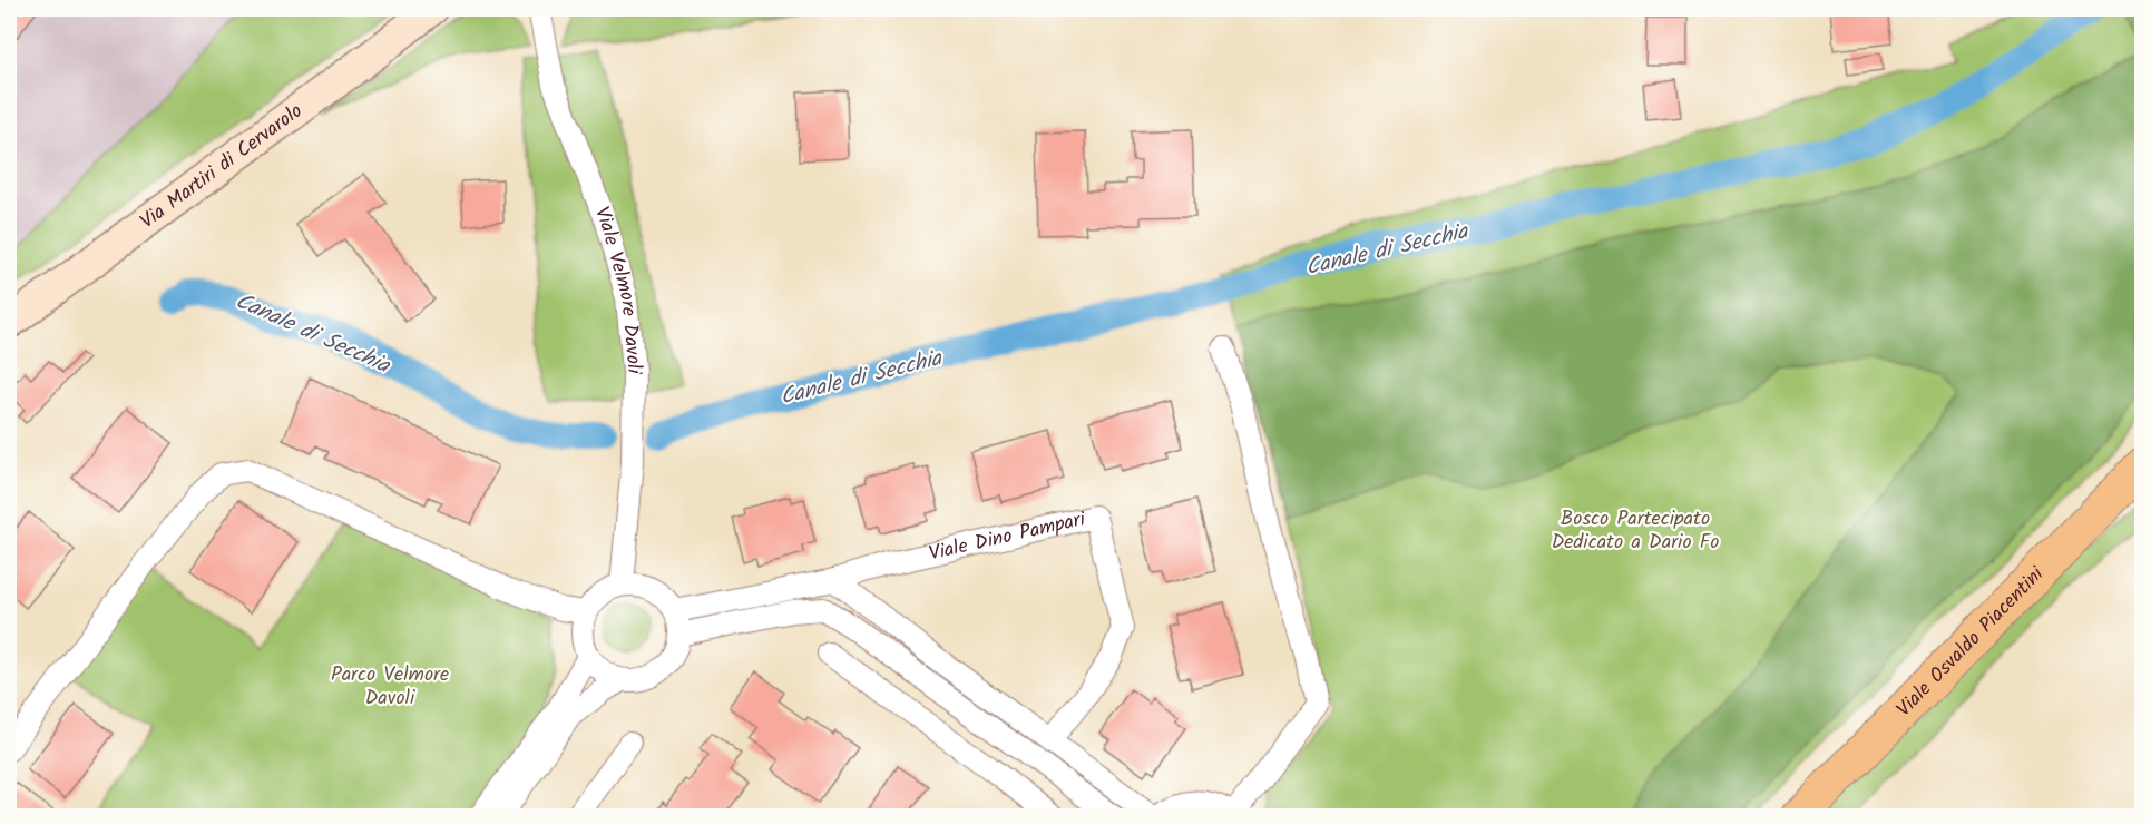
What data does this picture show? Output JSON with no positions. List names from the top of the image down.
{
  "streets": {
    "main road": ["Via Martiri di Cervarolo", "Viale Osvaldo Piacentini"],
    "street": ["Viale Velmore Davoli", "Viale Dino Pampari"]
  },
  "crossings": [
    ["Viale Velmore Davoli", "Viale Dino Pampari"]
  ],
  "water": ["Canale di Secchia"],
  "parks": ["Bosco Partecipato Dedicato a Dario Fo", "Parco Velmore Davoli"]
}
